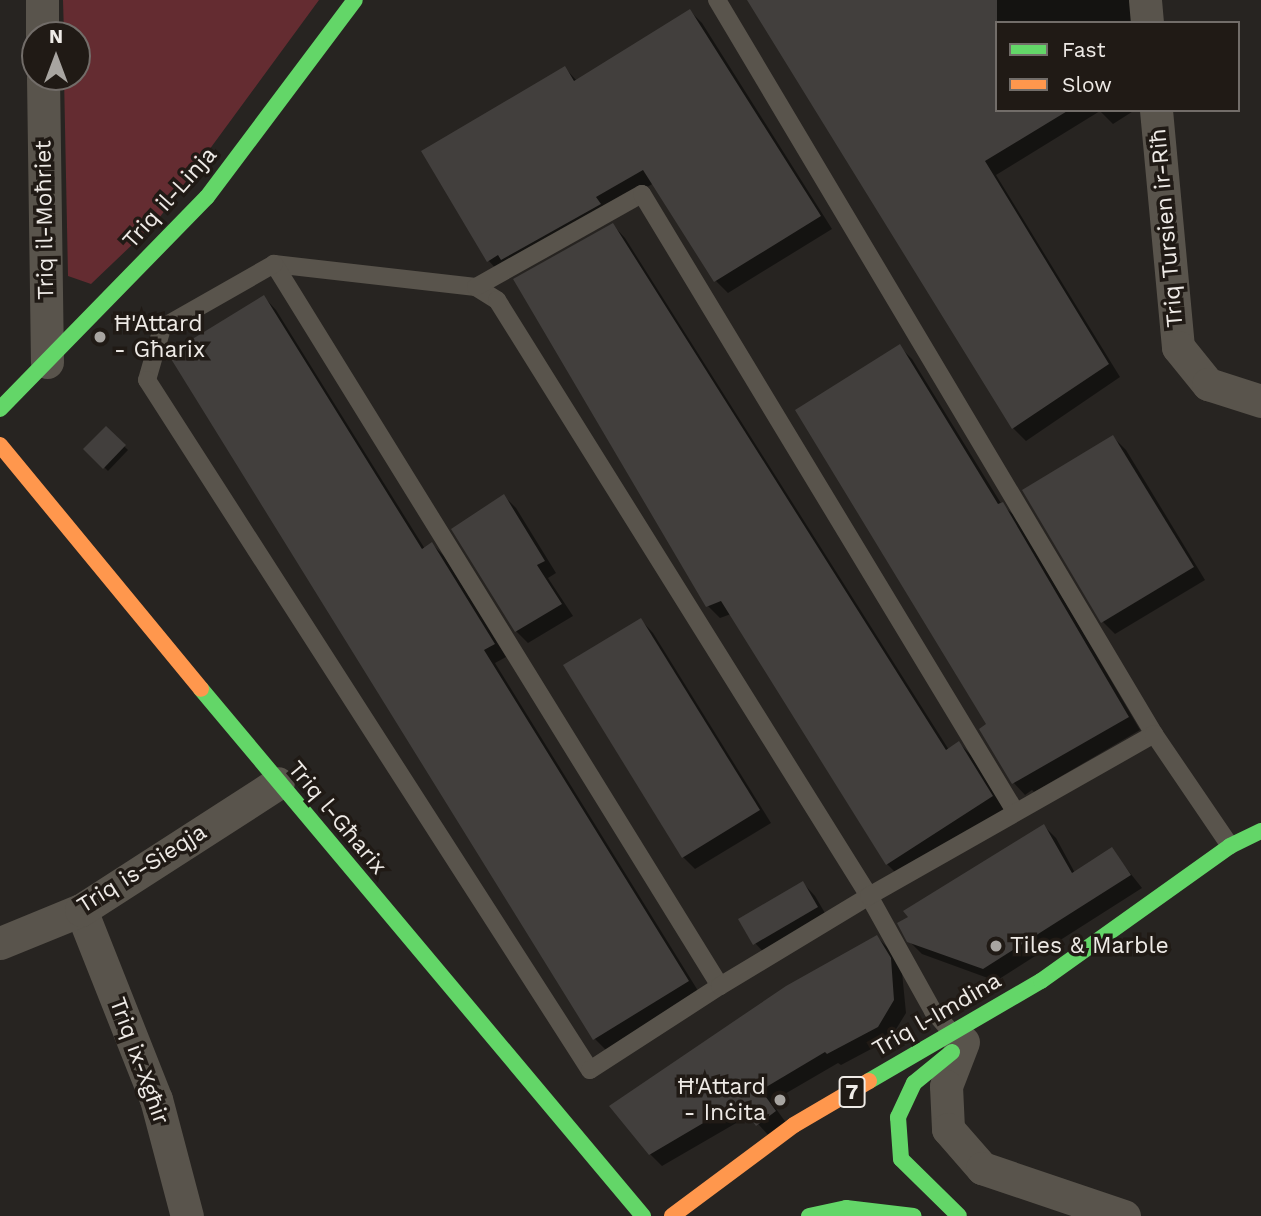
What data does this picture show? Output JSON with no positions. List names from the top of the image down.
{
  "streets": {
    "main road": [
      "Triq il-Linja",
      "Triq l-Għarix",
      "Triq l-Imdina",
      "7"
    ],
    "street": [
      "Triq il-Moħriet",
      "Triq Tursien ir-Riħ",
      "Triq is-Sieqja",
      "Triq ix-Xgħir"
    ]
  },
  "crossings": [
    ["Triq il-Linja", "Triq il-Moħriet"],
    ["Triq l-Għarix", "Triq is-Sieqja"],
    ["Triq is-Sieqja", "Triq ix-Xgħir"]
  ],
  "places": ["Ħ'Attard - Għarix", "Tiles & Marble", "Ħ'Attard - Inċita"],
  "legend": ["Fast", "Slow"],
  "north": "top"
}
